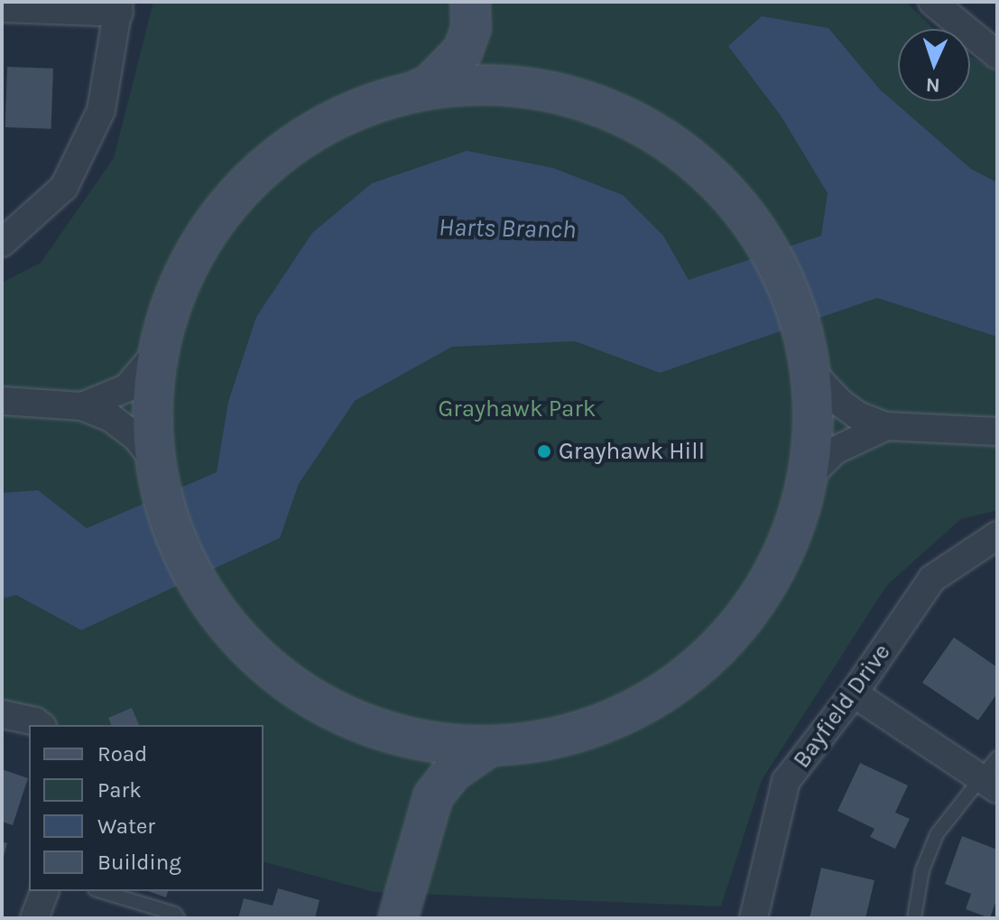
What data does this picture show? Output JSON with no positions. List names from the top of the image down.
{
  "streets": {
    "street": ["Bayfield Drive"]
  },
  "water": ["Harts Branch"],
  "parks": ["Grayhawk Park"],
  "places": ["Grayhawk Hill"],
  "legend": [
    "Road",
    "Park",
    "Water",
    "Building"
  ],
  "north": "bottom"
}
